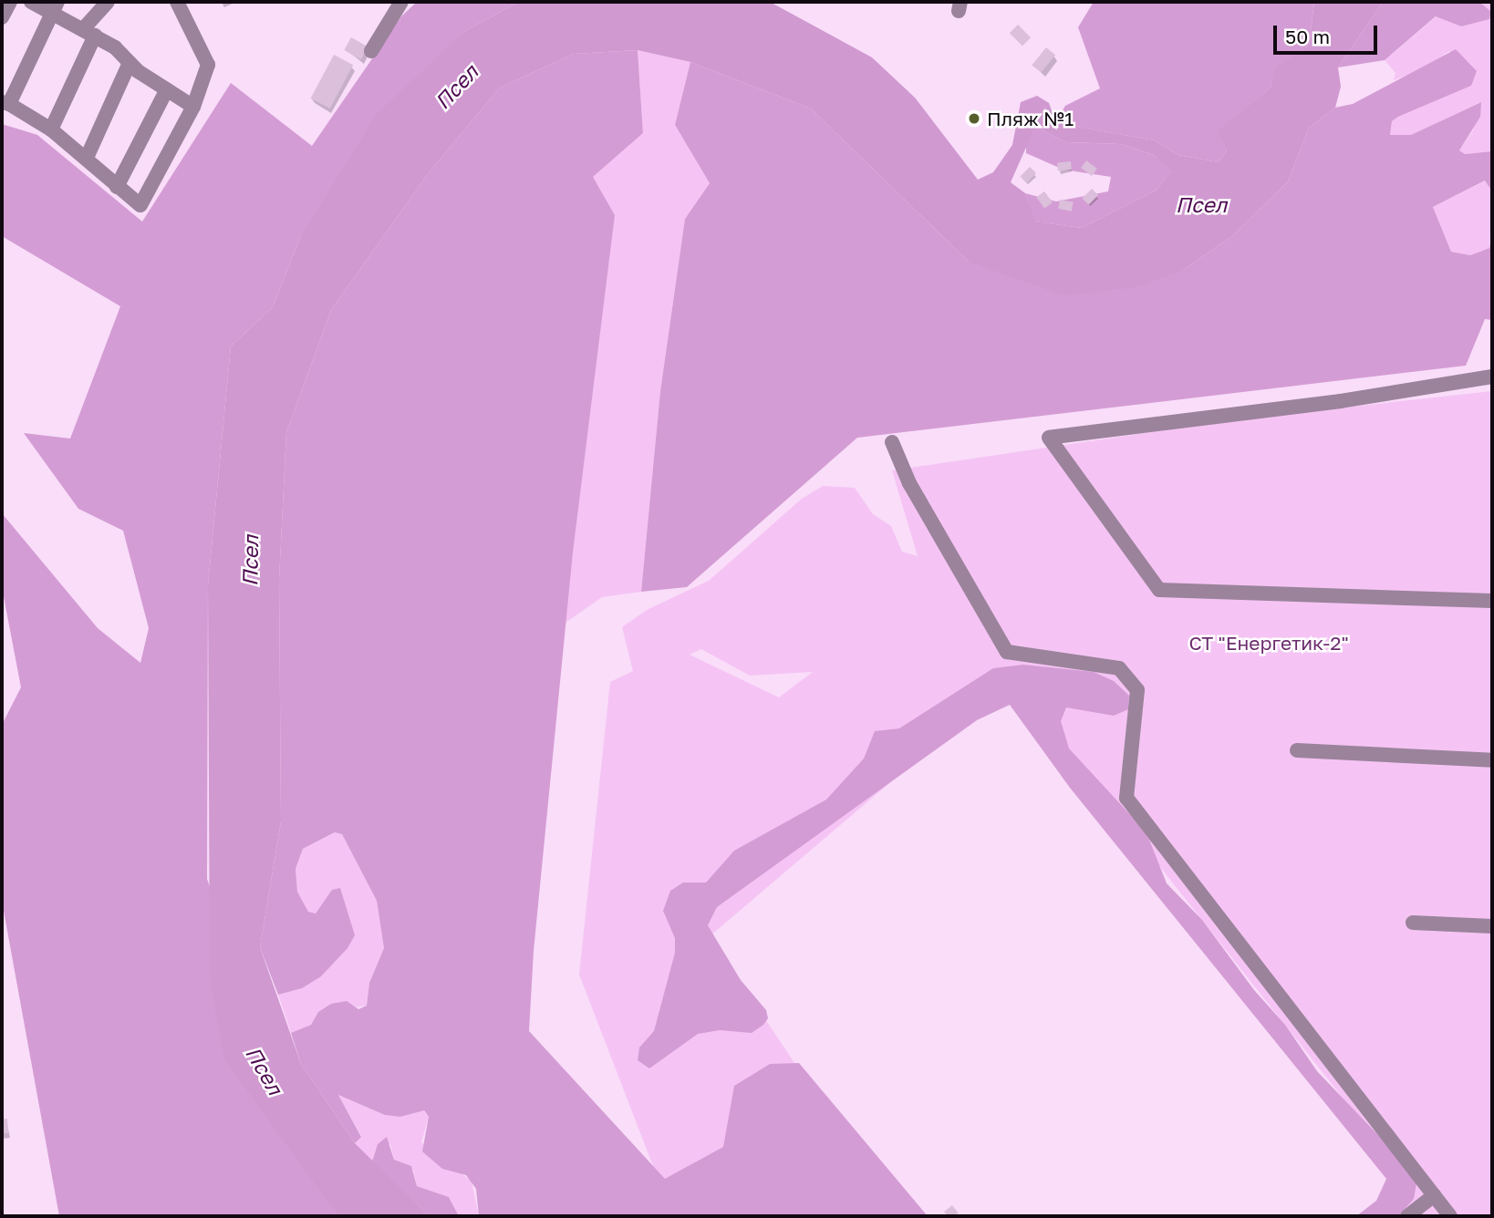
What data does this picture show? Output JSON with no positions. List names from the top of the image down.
{
  "water": ["Псел"],
  "parks": ["СТ \"Енергетик-2\""],
  "places": ["Пляж №1"],
  "scale_bar": "50 m"
}
